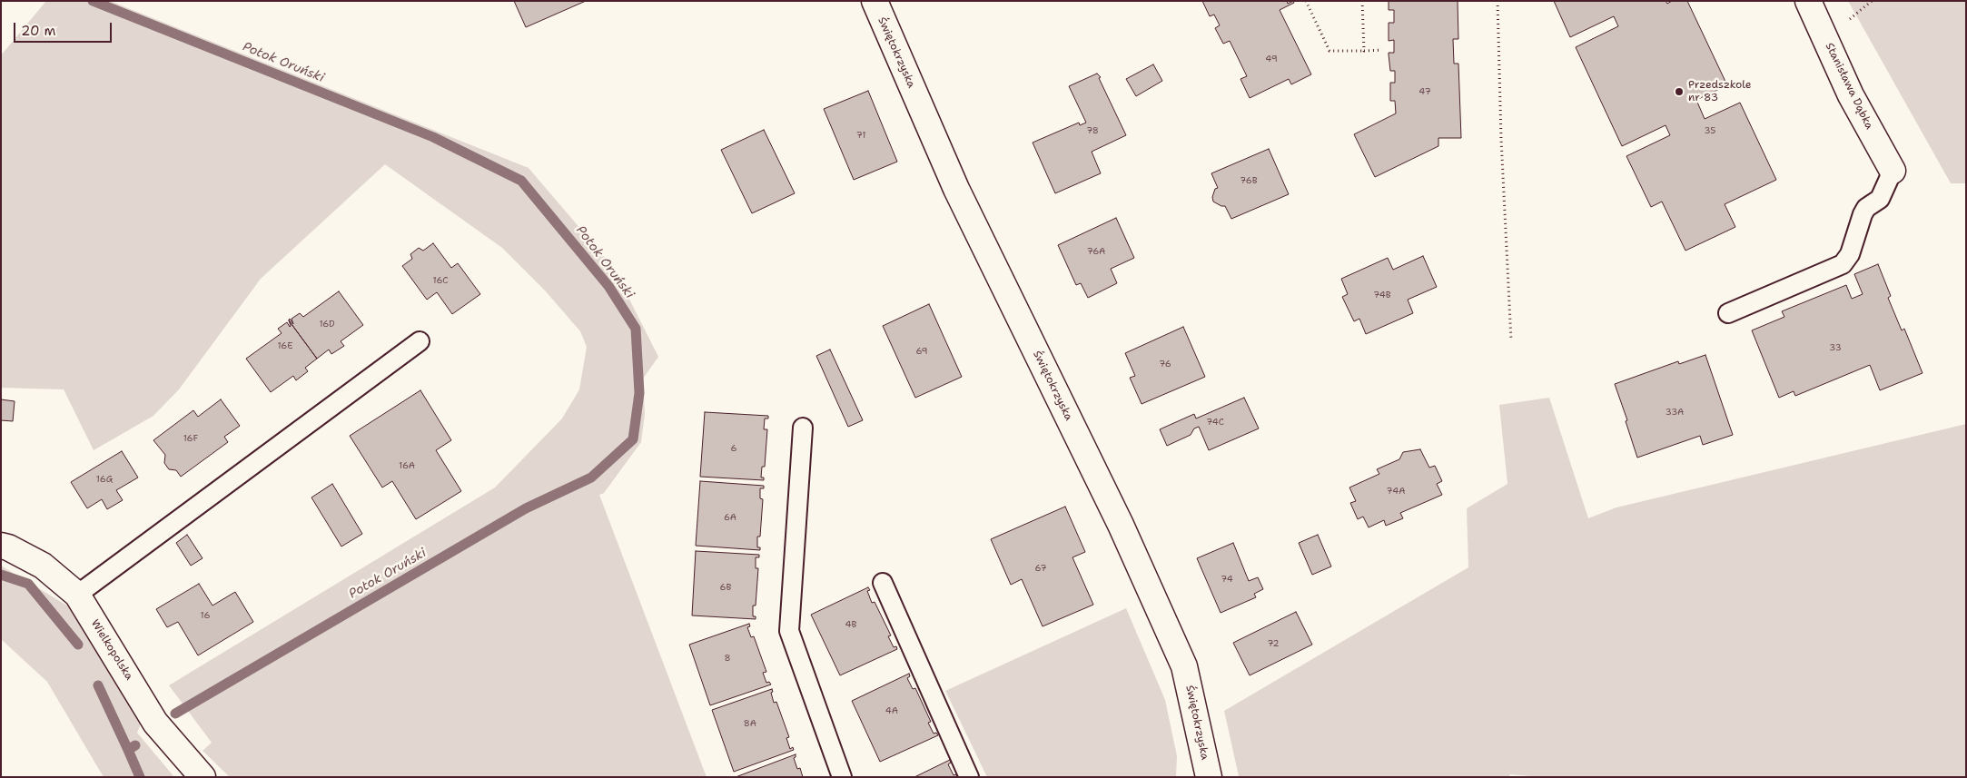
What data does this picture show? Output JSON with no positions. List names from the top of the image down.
{
  "streets": {
    "main road": ["Świętokrzyska", "Stanisława Dąbka", "Wielkopolska"]
  },
  "water": ["Potok Oruński"],
  "places": ["Przedszkole nr 83"],
  "house_numbers": [
    "49",
    "47",
    "78",
    "35",
    "71",
    "76B",
    "76A",
    "16C",
    "74B",
    "16D",
    "16E",
    "33",
    "69",
    "76",
    "33A",
    "74C",
    "16F",
    "6",
    "16A",
    "16G",
    "74A",
    "6A",
    "67",
    "74",
    "6B",
    "16",
    "4B",
    "72",
    "8",
    "4A",
    "8A"
  ],
  "scale_bar": "20 m"
}
